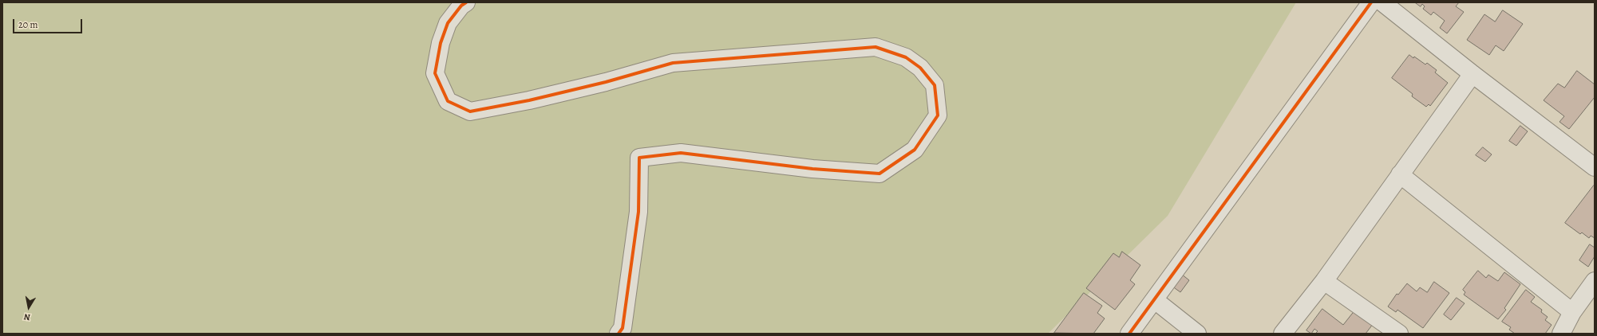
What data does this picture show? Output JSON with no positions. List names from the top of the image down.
{
  "scale_bar": "20 m",
  "north": "bottom"
}
